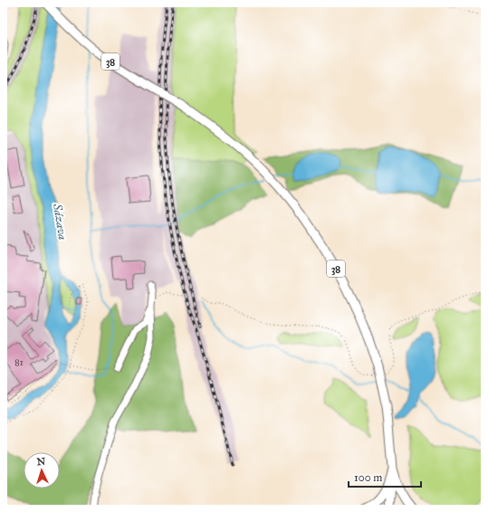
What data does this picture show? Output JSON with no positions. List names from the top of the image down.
{
  "streets": {
    "main road": ["38"]
  },
  "water": ["Sázava"],
  "house_numbers": ["81"],
  "scale_bar": "100 m",
  "north": "top"
}
